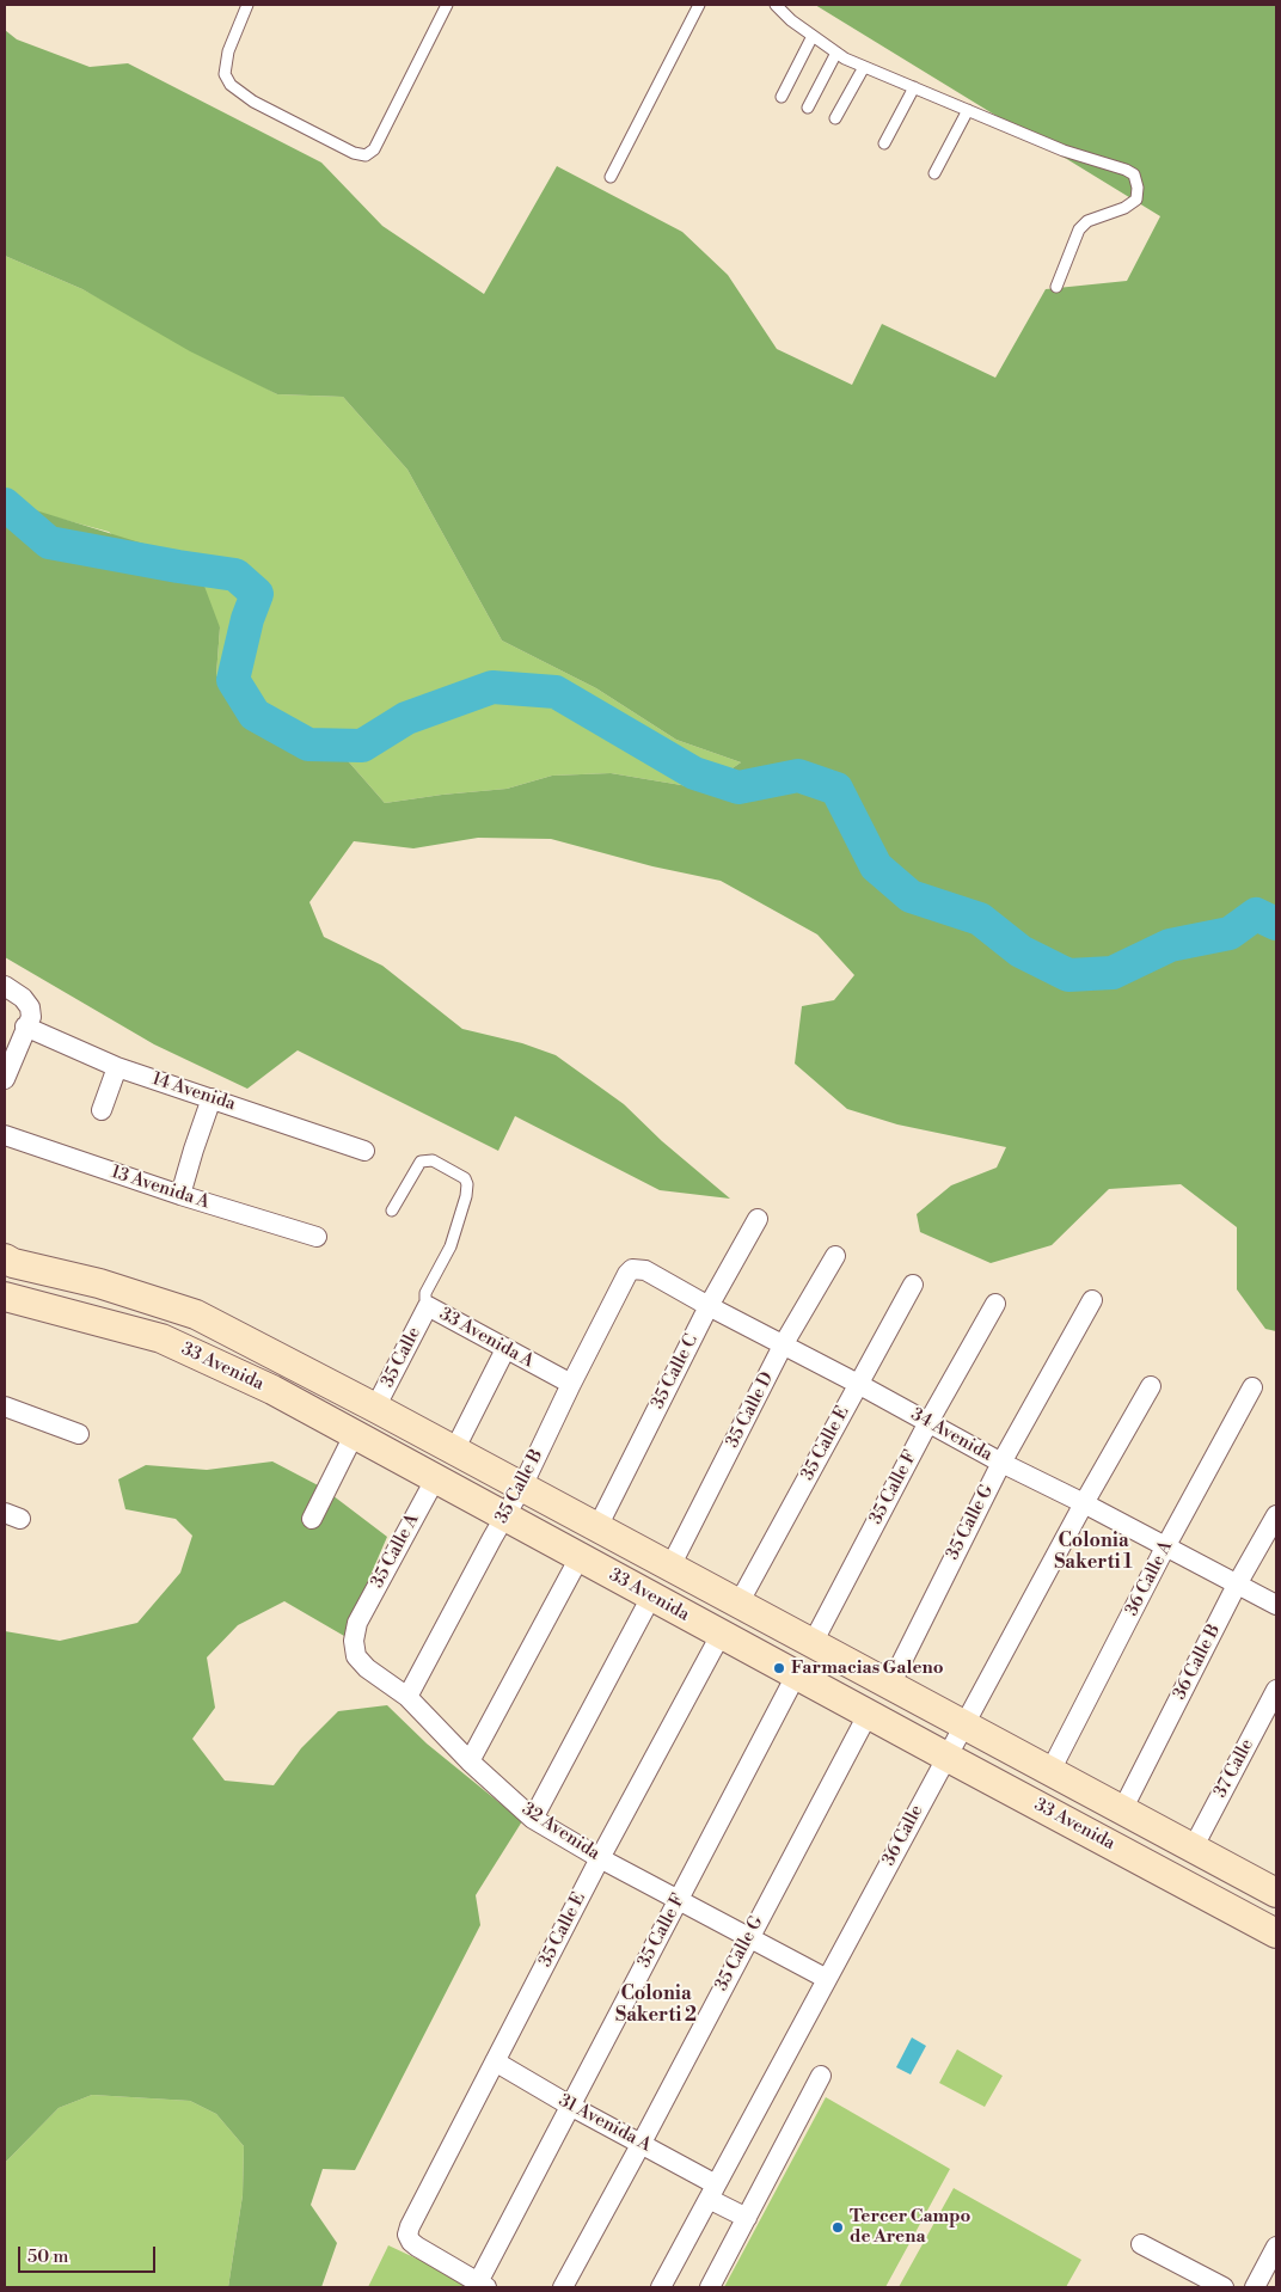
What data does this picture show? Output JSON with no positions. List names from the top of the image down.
{
  "streets": {
    "street": [
      "14 Avenida",
      "13 Avenida A",
      "33 Avenida A",
      "35 Calle",
      "33 Avenida",
      "35 Calle C",
      "35 Calle D",
      "34 Avenida",
      "35 Calle E",
      "35 Calle B",
      "35 Calle F",
      "35 Calle G",
      "35 Calle A",
      "36 Calle A",
      "36 Calle B",
      "37 Calle",
      "32 Avenida",
      "36 Calle",
      "31 Avenida A"
    ]
  },
  "crossings": [
    ["33 Avenida A", "35 Calle"],
    ["33 Avenida A", "35 Calle B"],
    ["35 Calle", "33 Avenida"],
    ["33 Avenida", "35 Calle C"],
    ["33 Avenida", "35 Calle D"],
    ["33 Avenida", "35 Calle E"],
    ["33 Avenida", "35 Calle B"],
    ["33 Avenida", "35 Calle F"],
    ["33 Avenida", "35 Calle G"],
    ["33 Avenida", "35 Calle A"],
    ["33 Avenida", "36 Calle A"],
    ["33 Avenida", "36 Calle B"],
    ["33 Avenida", "37 Calle"],
    ["33 Avenida", "36 Calle"],
    ["35 Calle C", "34 Avenida"],
    ["35 Calle D", "34 Avenida"],
    ["34 Avenida", "35 Calle E"],
    ["34 Avenida", "35 Calle B"],
    ["34 Avenida", "35 Calle F"],
    ["34 Avenida", "35 Calle G"],
    ["34 Avenida", "36 Calle A"],
    ["34 Avenida", "36 Calle B"],
    ["34 Avenida", "36 Calle"],
    ["35 Calle E", "35 Calle F"],
    ["35 Calle E", "32 Avenida"],
    ["35 Calle E", "31 Avenida A"],
    ["35 Calle B", "32 Avenida"],
    ["35 Calle F", "32 Avenida"],
    ["35 Calle F", "31 Avenida A"],
    ["35 Calle G", "32 Avenida"],
    ["35 Calle G", "31 Avenida A"],
    ["35 Calle A", "32 Avenida"],
    ["32 Avenida", "36 Calle"],
    ["36 Calle", "31 Avenida A"]
  ],
  "districts": ["Colonia Sakerti 1", "Colonia Sakerti 2"],
  "places": ["Farmacias Galeno", "Tercer Campo de Arena"],
  "scale_bar": "50 m"
}
